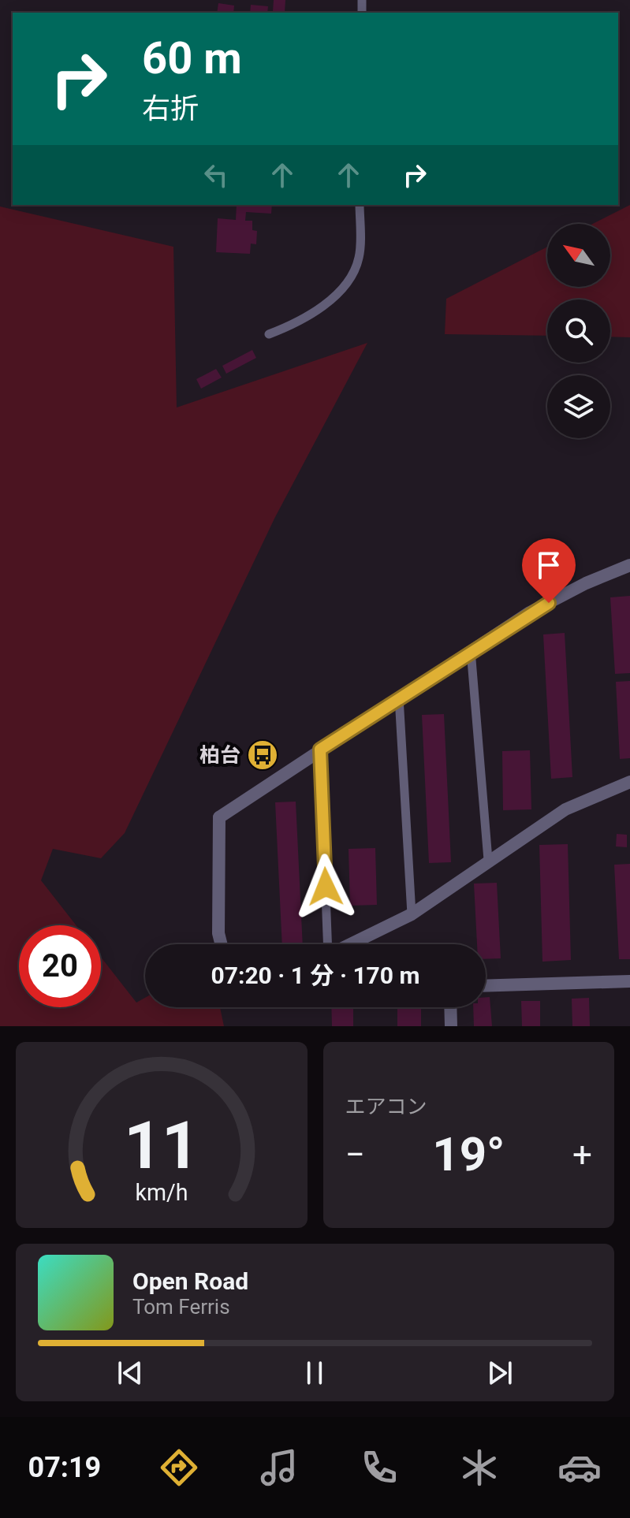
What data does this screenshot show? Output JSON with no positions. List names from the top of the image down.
{
  "places": {
    "bus stop": ["柏台"]
  },
  "north": "top left",
  "page": {
    "turn": ["60 m", "右折"],
    "limit": "20",
    "trip": "07:20 · 1 分 · 170 m",
    "tile": "エアコン",
    "heat": ["−", "19°", "+"],
    "song": ["Open Road", "Tom Ferris"],
    "tabs": "07:19",
    "gauge": ["11", "km/h"]
  }
}
